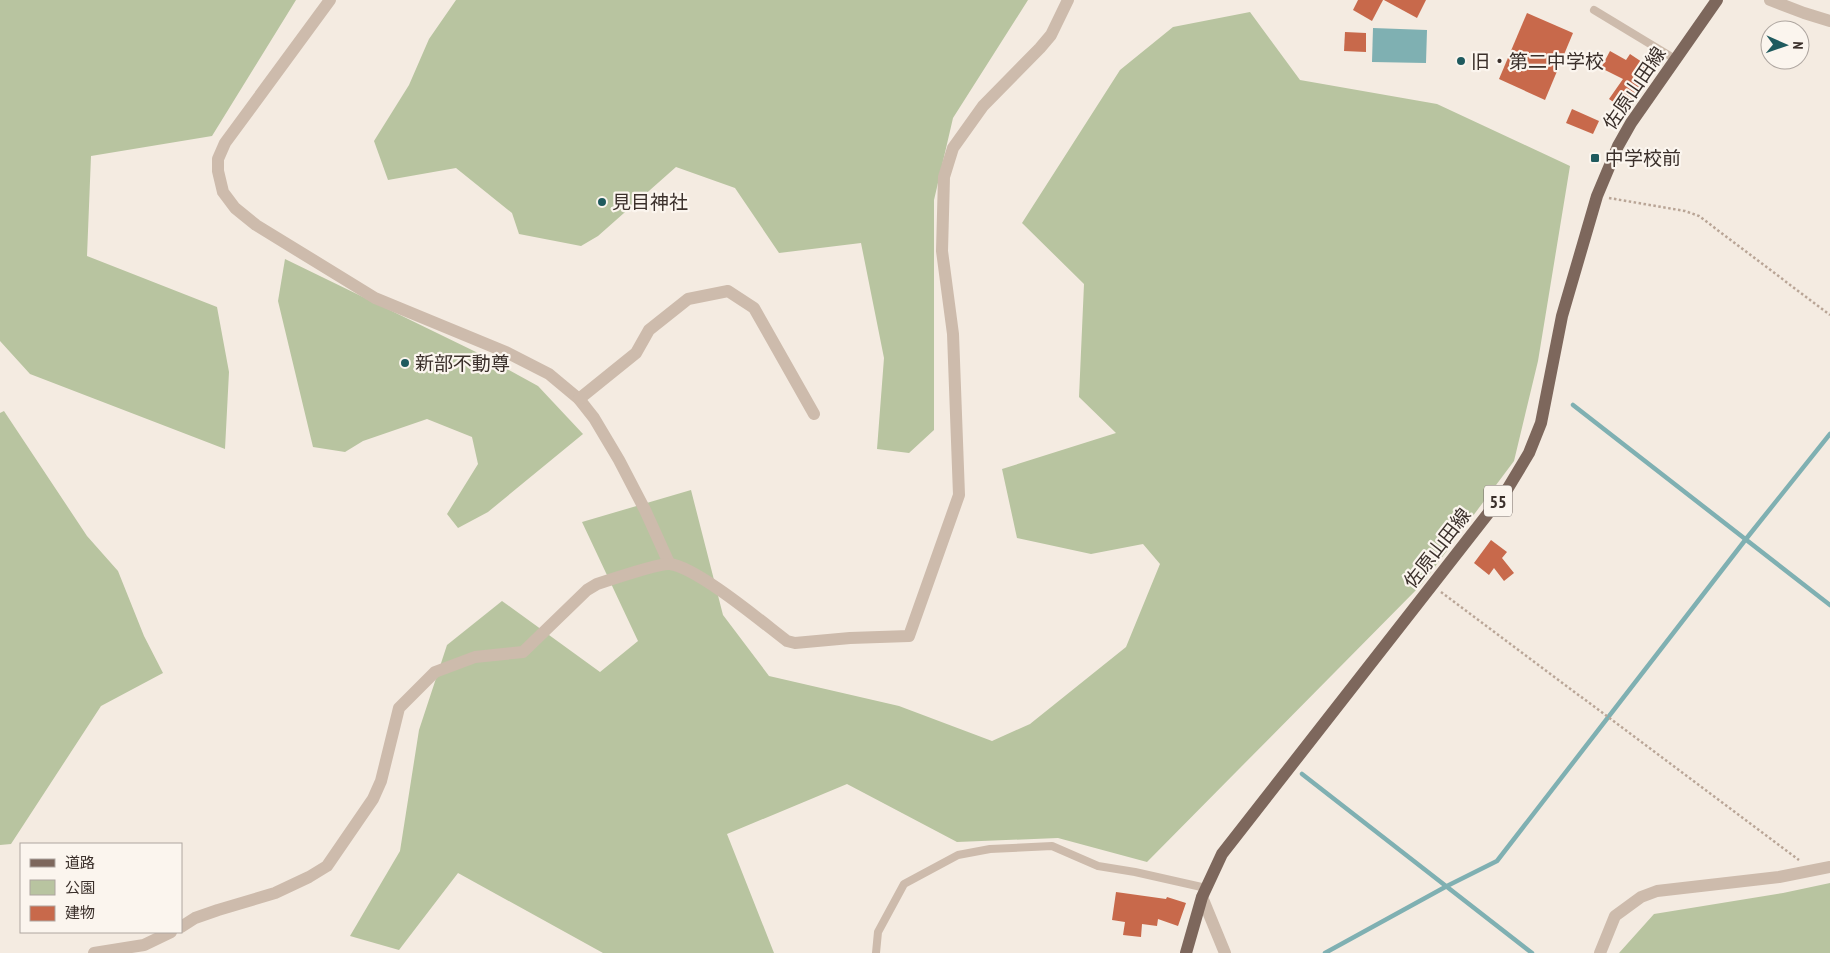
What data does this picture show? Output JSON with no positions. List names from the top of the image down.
{
  "streets": {
    "main road": ["佐原山田線", "55"]
  },
  "places": {
    "other": ["旧・第二中学校", "見目神社", "新部不動尊"],
    "transit": ["中学校前"]
  },
  "legend": ["道路", "公園", "建物"],
  "north": "right"
}
